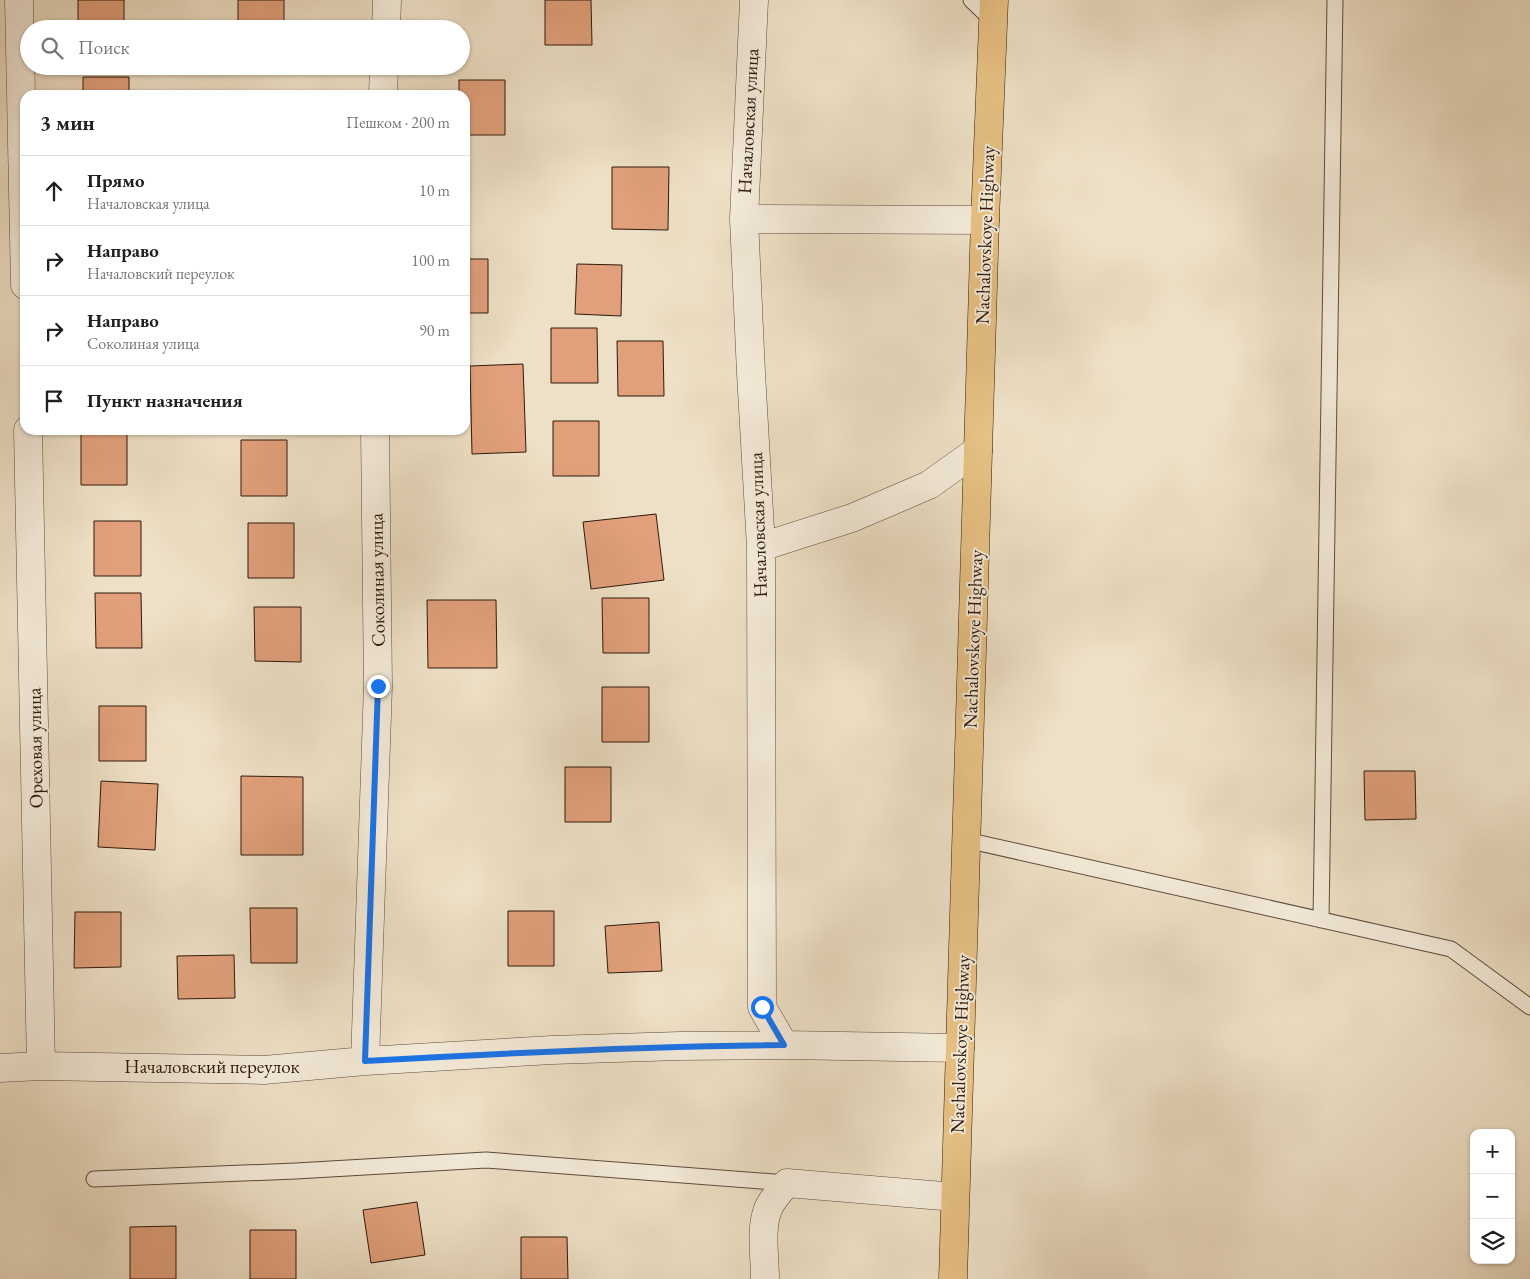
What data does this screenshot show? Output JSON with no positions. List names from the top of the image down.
{
  "streets": {
    "main road": ["Nachalovskoye Highway"],
    "street": [
      "Началовская улица",
      "Соколиная улица",
      "Ореховая улица",
      "Началовский переулок"
    ]
  },
  "crossings": [
    ["Началовская улица", "Началовский переулок"],
    ["Nachalovskoye Highway", "Началовский переулок"],
    ["Соколиная улица", "Началовский переулок"],
    ["Ореховая улица", "Началовский переулок"]
  ],
  "page": {
    "search": "Поиск",
    "heading": ["3 мин", "Пешком · 200 m"],
    "list": [
      ["Прямо", "Началовская улица", "10 m"],
      ["Направо", "Началовский переулок", "100 m"],
      ["Направо", "Соколиная улица", "90 m"],
      "Пункт назначения"
    ],
    "map_buttons": ["+", "−"]
  }
}
